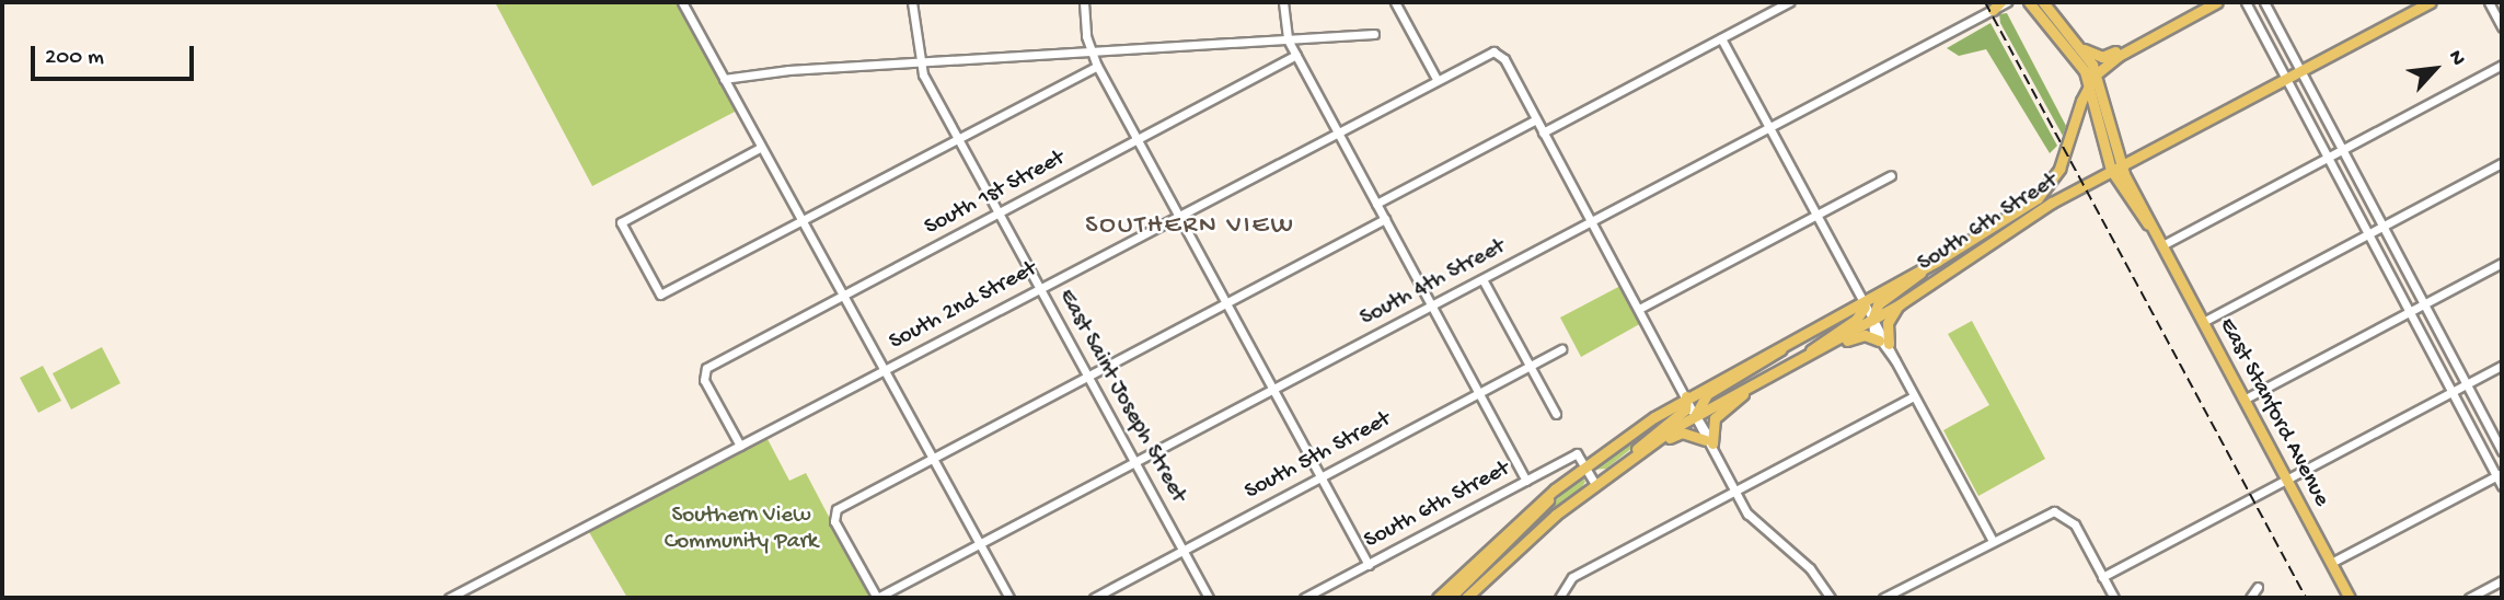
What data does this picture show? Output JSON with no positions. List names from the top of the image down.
{
  "streets": {
    "main road": ["South 6th Street", "East Stanford Avenue"],
    "street": [
      "South 1st Street",
      "South 4th Street",
      "South 2nd Street",
      "East Saint Joseph Street",
      "South 5th Street"
    ]
  },
  "crossings": [
    ["South 1st Street", "South 2nd Street"],
    ["South 1st Street", "East Saint Joseph Street"],
    ["South 6th Street", "East Stanford Avenue"],
    ["South 4th Street", "East Saint Joseph Street"],
    ["South 2nd Street", "East Saint Joseph Street"],
    ["East Saint Joseph Street", "South 5th Street"]
  ],
  "districts": ["SOUTHERN VIEW"],
  "parks": ["Southern View Community Park"],
  "scale_bar": "200 m",
  "north": "top right"
}
